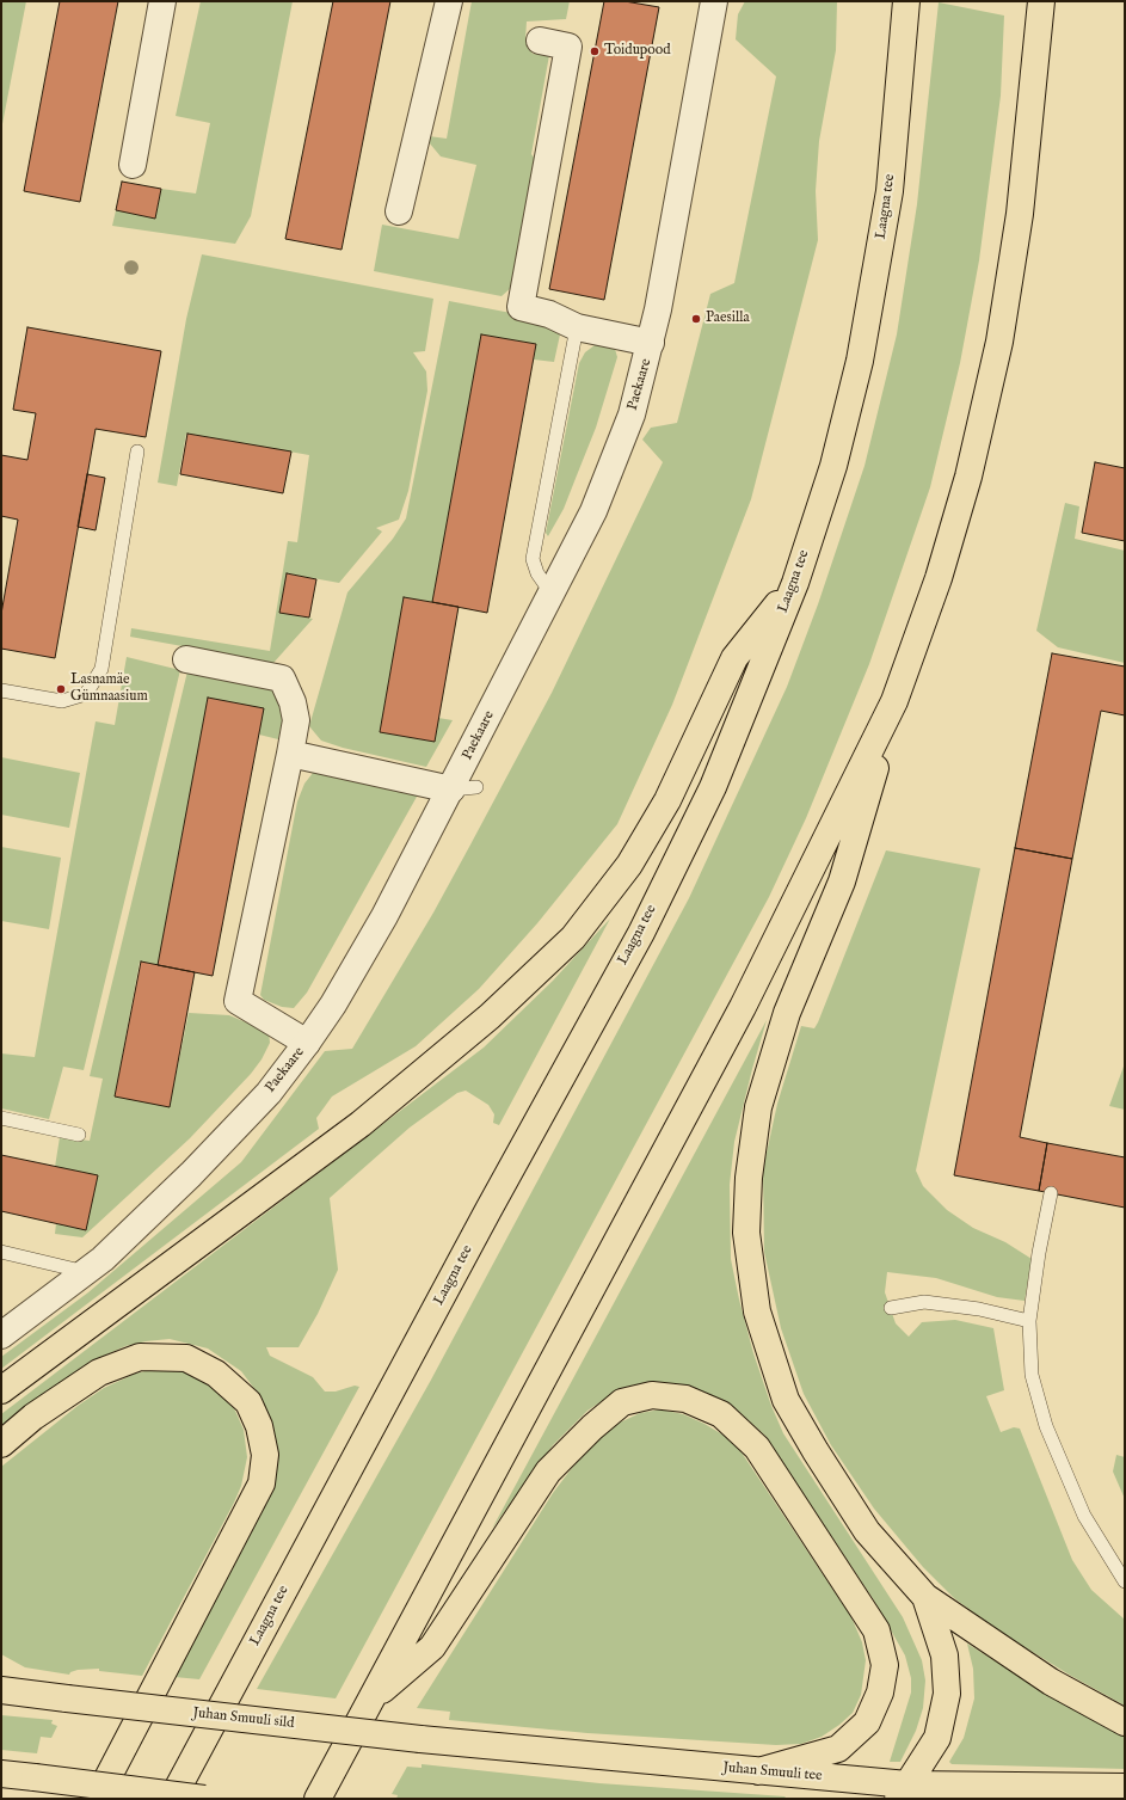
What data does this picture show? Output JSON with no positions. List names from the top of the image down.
{
  "streets": {
    "main road": ["Laagna tee", "Juhan Smuuli sild", "Juhan Smuuli tee"],
    "street": ["Paekaare"]
  },
  "crossings": [
    ["Juhan Smuuli sild", "Juhan Smuuli tee"]
  ],
  "places": ["Toidupood", "Paesilla", "Lasnamäe Gümnaasium"]
}
